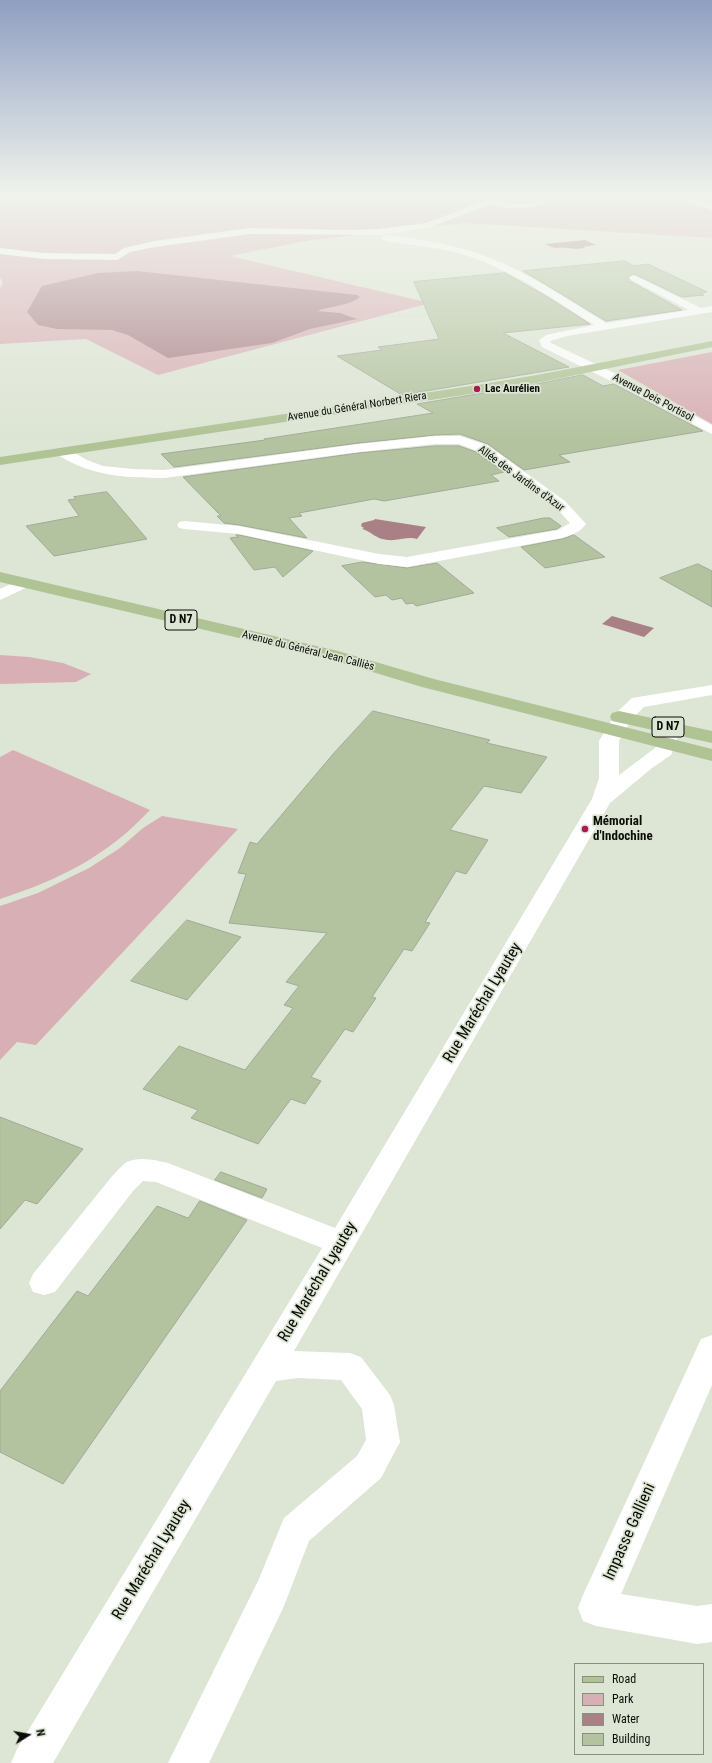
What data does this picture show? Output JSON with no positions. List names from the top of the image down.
{
  "streets": {
    "main road": ["Avenue du Général Norbert Riera", "D N7", "Avenue du Général Jean Calliès"],
    "street": [
      "Avenue Deis Portisol",
      "Allée des Jardins d'Azur",
      "Rue Maréchal Lyautey",
      "Impasse Gallieni"
    ]
  },
  "crossings": [
    ["Avenue Deis Portisol", "Avenue du Général Norbert Riera"],
    ["Avenue du Général Norbert Riera", "Allée des Jardins d'Azur"],
    ["D N7", "Avenue du Général Jean Calliès"]
  ],
  "places": ["Lac Aurélien", "Mémorial d'Indochine"],
  "legend": [
    "Road",
    "Park",
    "Water",
    "Building"
  ],
  "north": "right"
}
